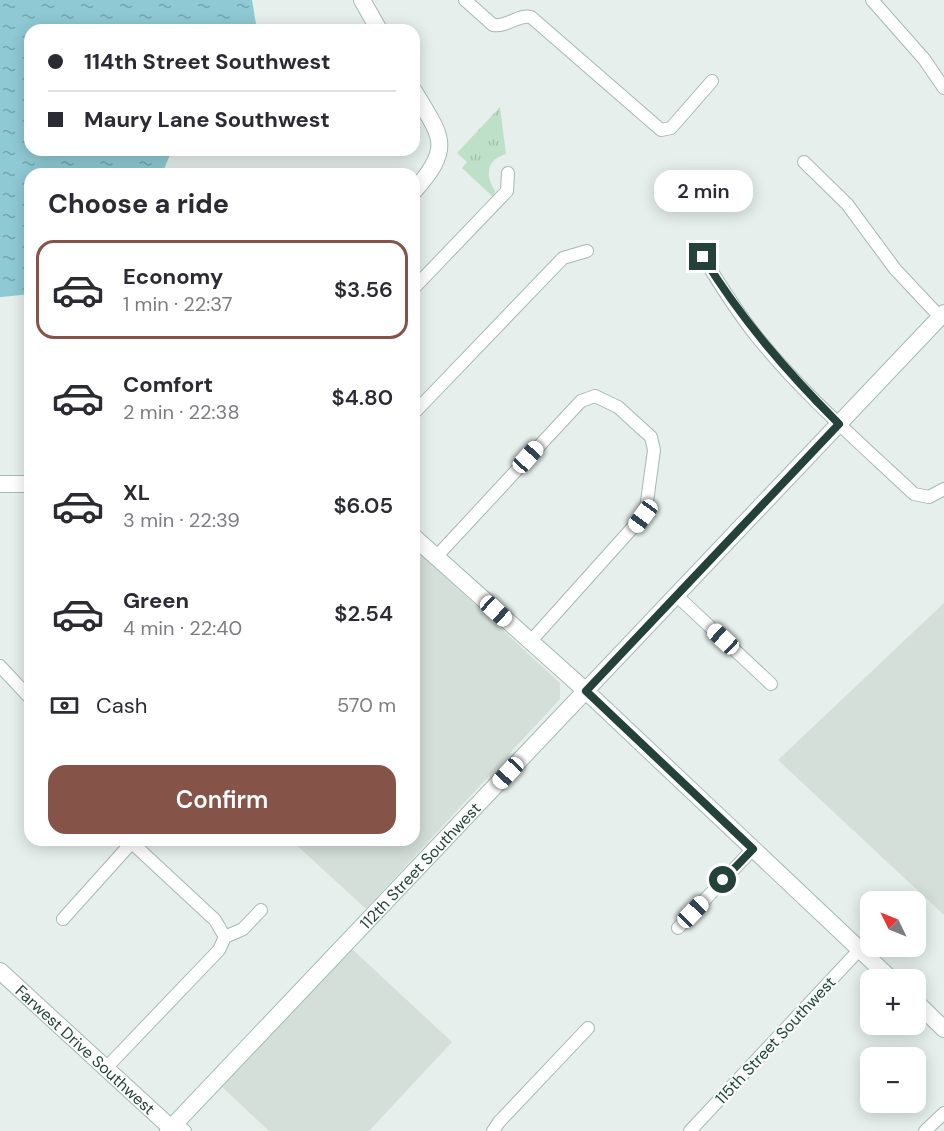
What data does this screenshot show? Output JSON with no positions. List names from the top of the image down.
{
  "streets": {
    "street": ["112th Street Southwest", "115th Street Southwest", "Farwest Drive Southwest"]
  },
  "crossings": [
    ["112th Street Southwest", "Farwest Drive Southwest"]
  ],
  "north": "top left",
  "page": {
    "banner": ["114th Street Southwest", "Maury Lane Southwest"],
    "heading": "Choose a ride",
    "bubble": "2 min",
    "list": [
      {
        "name": "Economy",
        "note": "1 min · 22:37",
        "value": "$3.56"
      },
      {
        "name": "Comfort",
        "note": "2 min · 22:38",
        "value": "$4.80"
      },
      {
        "name": "XL",
        "note": "3 min · 22:39",
        "value": "$6.05"
      },
      {
        "name": "Green",
        "note": "4 min · 22:40",
        "value": "$2.54"
      }
    ],
    "pay": ["Cash", "570 m"],
    "buttons": "Confirm",
    "map_buttons": ["+", "−"]
  }
}
